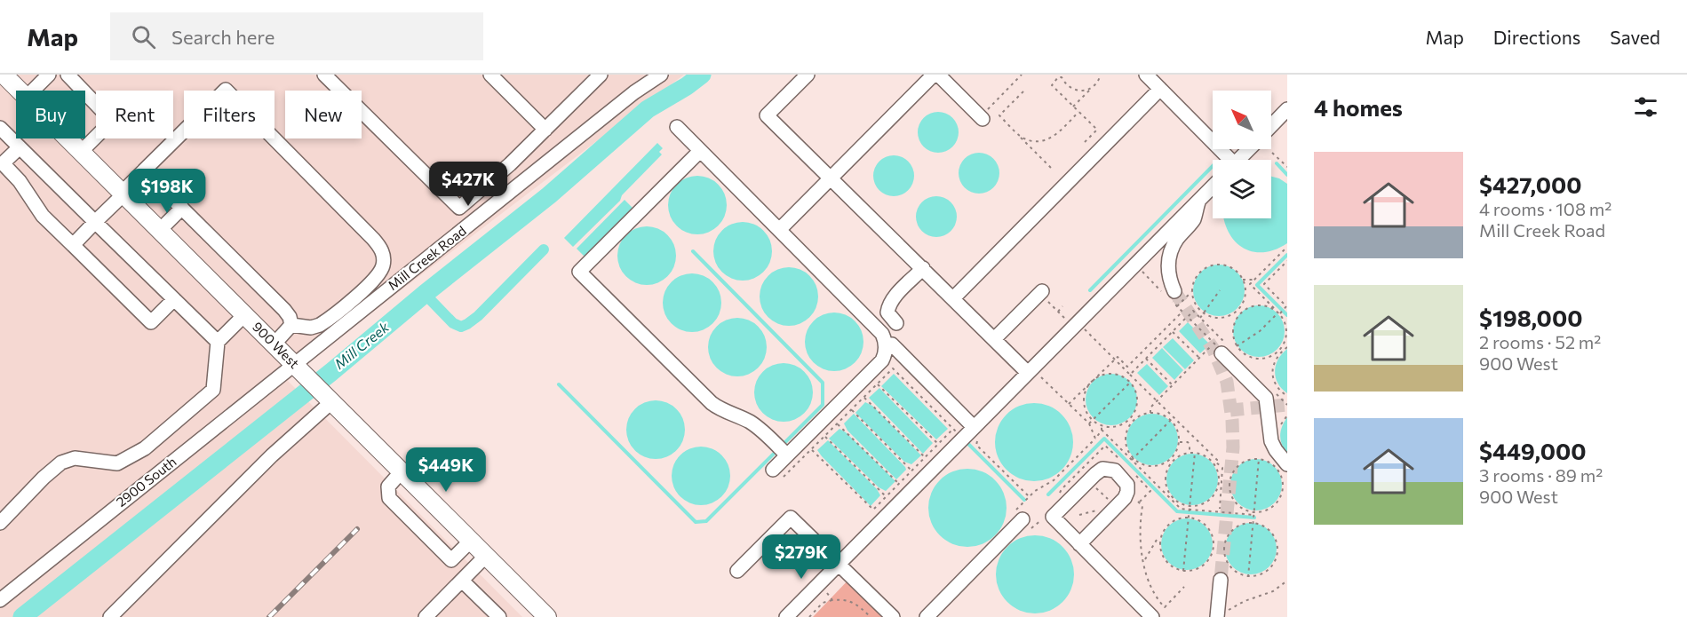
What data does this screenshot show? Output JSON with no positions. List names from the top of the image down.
{
  "streets": {
    "main road": ["900 West"],
    "street": ["Mill Creek Road", "2900 South"]
  },
  "crossings": [
    ["Mill Creek Road", "900 West"],
    ["Mill Creek Road", "2900 South"],
    ["900 West", "2900 South"]
  ],
  "water": ["Mill Creek"],
  "north": "top left",
  "page": {
    "header": "Map",
    "search": "Search here",
    "nav": ["Map", "Directions", "Saved"],
    "heading": "4 homes",
    "chip": [
      "Buy",
      "Rent",
      "Filters",
      "New"
    ],
    "list": [
      {
        "name": "$427,000",
        "note": "4 rooms · 108 m² · Mill Creek Road"
      },
      {
        "name": "$198,000",
        "note": "2 rooms · 52 m² · 900 West"
      },
      {
        "name": "$449,000",
        "note": "3 rooms · 89 m² · 900 West"
      }
    ],
    "price": [
      "$427K",
      "$198K",
      "$449K",
      "$279K"
    ]
  }
}
